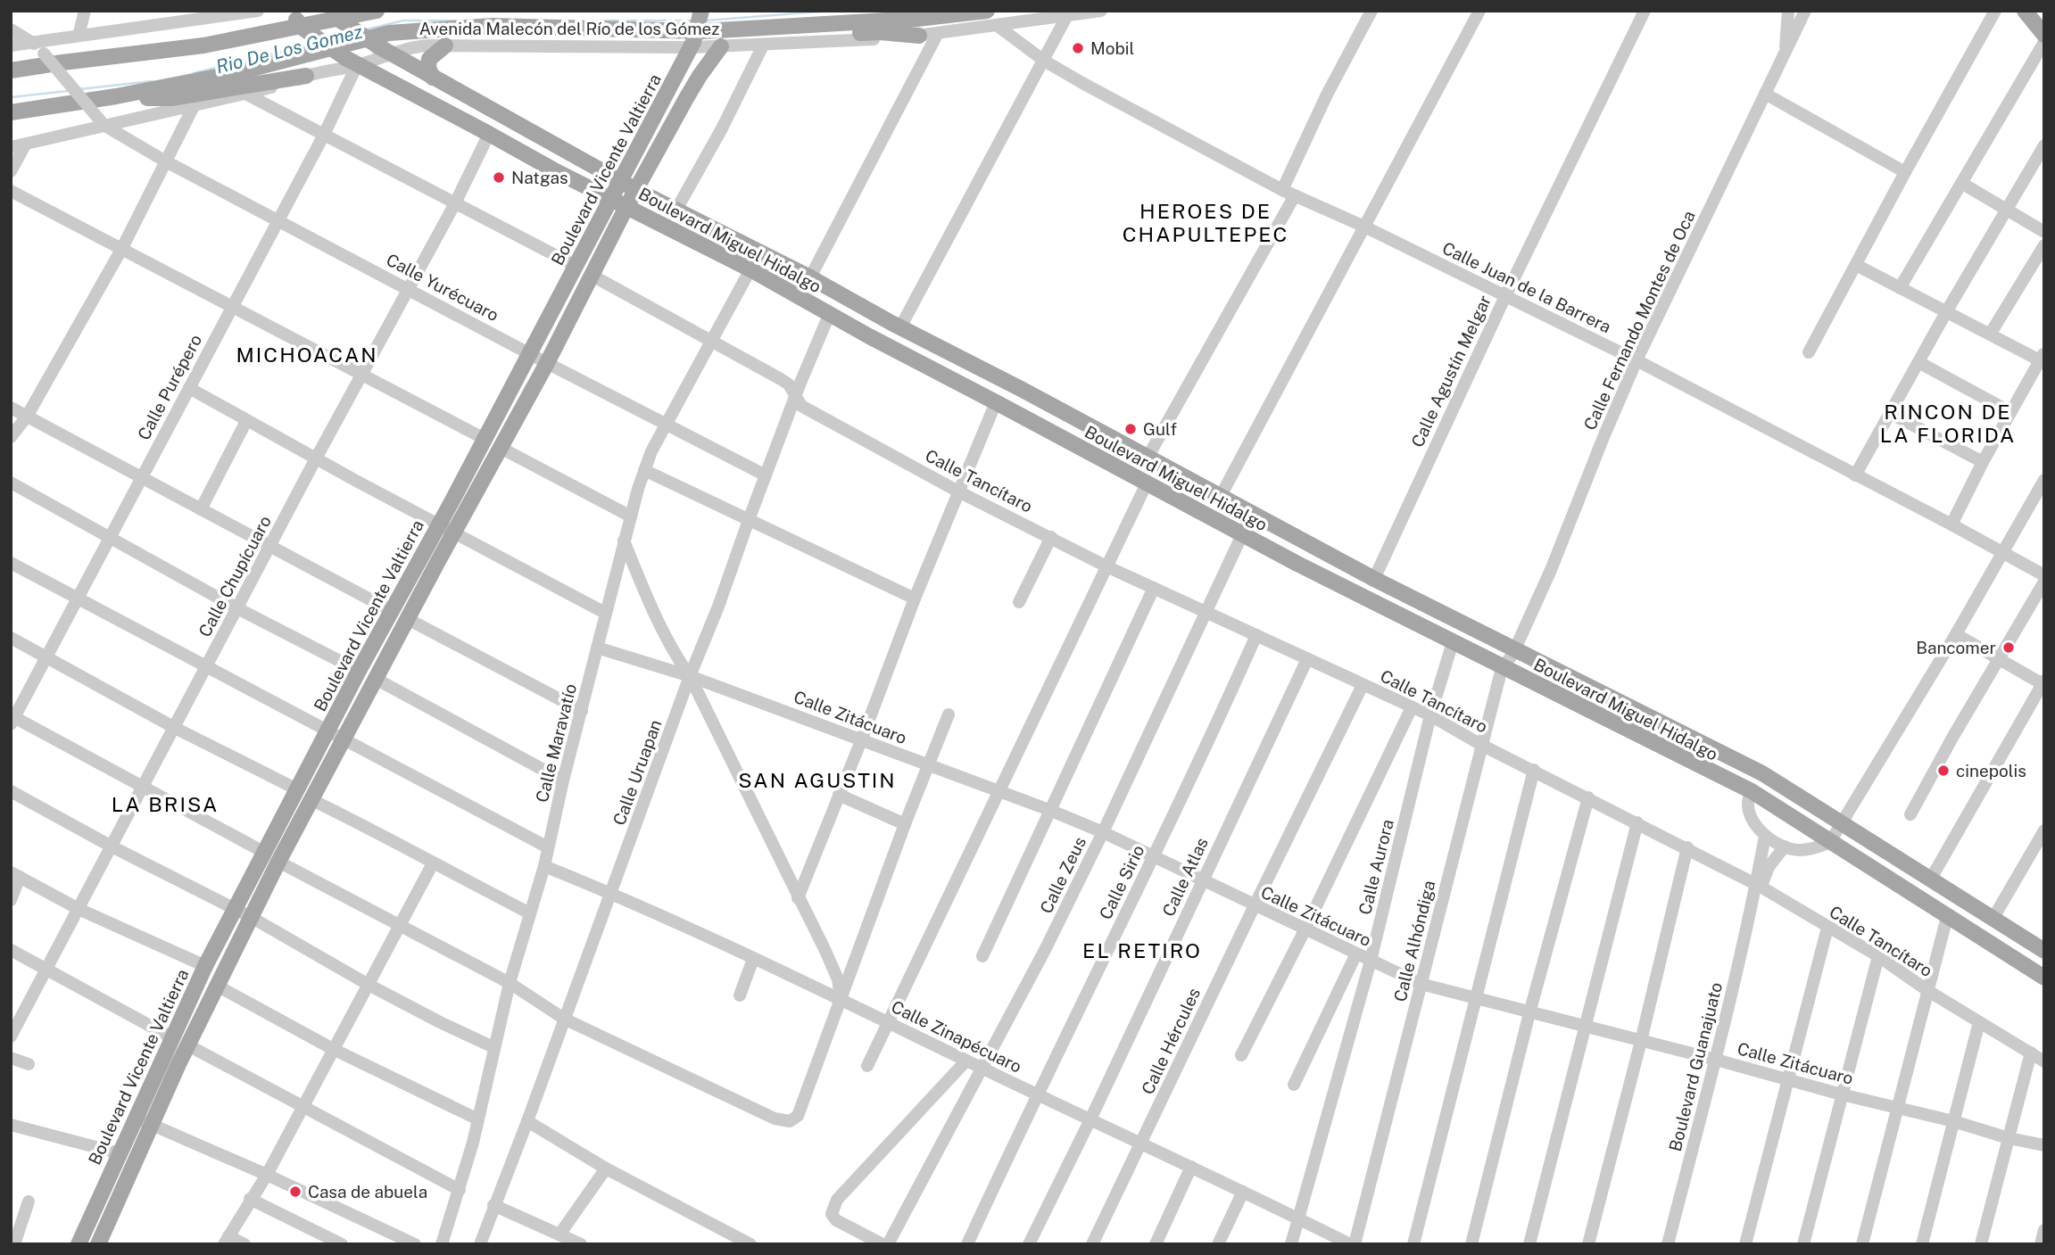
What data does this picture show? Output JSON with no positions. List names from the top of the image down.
{
  "streets": {
    "main road": ["Avenida Malecón del Río de los Gómez", "Boulevard Vicente Valtierra", "Boulevard Miguel Hidalgo"],
    "street": [
      "Calle Yurécuaro",
      "Calle Juan de la Barrera",
      "Calle Fernando Montes de Oca",
      "Calle Agustín Melgar",
      "Calle Purépero",
      "Calle Tancítaro",
      "Calle Chupícuaro",
      "Calle Zitácuaro",
      "Calle Maravatío",
      "Calle Uruapan",
      "Calle Aurora",
      "Calle Zeus",
      "Calle Atlas",
      "Calle Sirio",
      "Calle Alhóndiga",
      "Calle Zinapécuaro",
      "Calle Hércules",
      "Boulevard Guanajuato"
    ]
  },
  "crossings": [
    ["Avenida Malecón del Río de los Gómez", "Boulevard Vicente Valtierra"],
    ["Avenida Malecón del Río de los Gómez", "Boulevard Miguel Hidalgo"],
    ["Avenida Malecón del Río de los Gómez", "Calle Yurécuaro"],
    ["Avenida Malecón del Río de los Gómez", "Calle Juan de la Barrera"],
    ["Avenida Malecón del Río de los Gómez", "Calle Purépero"],
    ["Boulevard Vicente Valtierra", "Boulevard Miguel Hidalgo"],
    ["Boulevard Vicente Valtierra", "Calle Yurécuaro"],
    ["Boulevard Vicente Valtierra", "Calle Tancítaro"],
    ["Boulevard Miguel Hidalgo", "Calle Fernando Montes de Oca"],
    ["Boulevard Miguel Hidalgo", "Calle Agustín Melgar"],
    ["Boulevard Miguel Hidalgo", "Calle Purépero"],
    ["Boulevard Miguel Hidalgo", "Calle Chupícuaro"],
    ["Boulevard Miguel Hidalgo", "Calle Maravatío"],
    ["Boulevard Miguel Hidalgo", "Calle Uruapan"],
    ["Boulevard Miguel Hidalgo", "Calle Aurora"],
    ["Boulevard Miguel Hidalgo", "Calle Zeus"],
    ["Boulevard Miguel Hidalgo", "Calle Alhóndiga"],
    ["Calle Yurécuaro", "Calle Purépero"],
    ["Calle Yurécuaro", "Calle Chupícuaro"],
    ["Calle Yurécuaro", "Calle Maravatío"],
    ["Calle Yurécuaro", "Calle Uruapan"],
    ["Calle Juan de la Barrera", "Calle Fernando Montes de Oca"],
    ["Calle Juan de la Barrera", "Calle Agustín Melgar"],
    ["Calle Fernando Montes de Oca", "Calle Alhóndiga"],
    ["Calle Tancítaro", "Calle Maravatío"],
    ["Calle Tancítaro", "Calle Uruapan"],
    ["Calle Tancítaro", "Calle Aurora"],
    ["Calle Tancítaro", "Calle Zeus"],
    ["Calle Tancítaro", "Calle Atlas"],
    ["Calle Tancítaro", "Calle Sirio"],
    ["Calle Tancítaro", "Calle Alhóndiga"],
    ["Calle Tancítaro", "Calle Hércules"],
    ["Calle Tancítaro", "Boulevard Guanajuato"],
    ["Calle Zitácuaro", "Calle Maravatío"],
    ["Calle Zitácuaro", "Calle Uruapan"],
    ["Calle Zitácuaro", "Calle Aurora"],
    ["Calle Zitácuaro", "Calle Zeus"],
    ["Calle Zitácuaro", "Calle Atlas"],
    ["Calle Zitácuaro", "Calle Sirio"],
    ["Calle Zitácuaro", "Calle Alhóndiga"],
    ["Calle Zitácuaro", "Calle Hércules"],
    ["Calle Zitácuaro", "Boulevard Guanajuato"],
    ["Calle Maravatío", "Calle Zinapécuaro"],
    ["Calle Uruapan", "Calle Zinapécuaro"],
    ["Calle Aurora", "Calle Zinapécuaro"],
    ["Calle Zeus", "Calle Zinapécuaro"],
    ["Calle Atlas", "Calle Zinapécuaro"],
    ["Calle Sirio", "Calle Zinapécuaro"],
    ["Calle Alhóndiga", "Calle Zinapécuaro"],
    ["Calle Zinapécuaro", "Calle Hércules"]
  ],
  "districts": [
    "HEROES DE CHAPULTEPEC",
    "MICHOACAN",
    "RINCON DE LA FLORIDA",
    "SAN AGUSTIN",
    "LA BRISA",
    "EL RETIRO"
  ],
  "water": ["Rio De Los Gomez"],
  "places": [
    "Mobil",
    "Natgas",
    "Gulf",
    "Bancomer",
    "cinepolis",
    "Casa de abuela"
  ]
}
